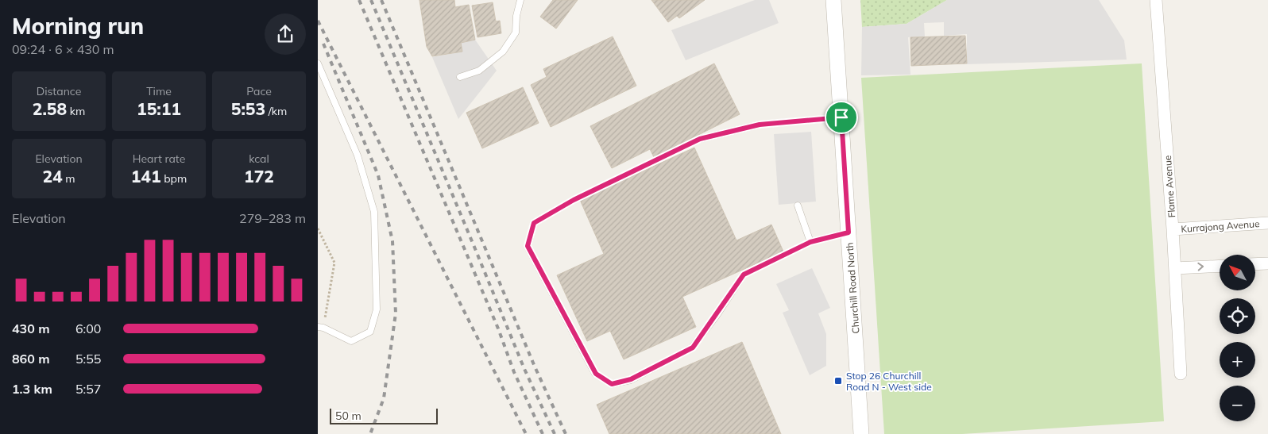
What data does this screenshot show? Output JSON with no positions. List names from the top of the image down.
{
  "streets": {
    "street": ["Flame Avenue", "Kurrajong Avenue", "Churchill Road North"]
  },
  "crossings": [
    ["Flame Avenue", "Kurrajong Avenue"]
  ],
  "places": {
    "transit": ["Stop 26 Churchill Road N - West side"]
  },
  "scale_bar": "50 m",
  "north": "top left",
  "page": {
    "heading": ["Morning run", "09:24 · 6 × 430 m"],
    "stats": [
      ["Distance", "2.58 km"],
      ["Time", "15:11"],
      ["Pace", "5:53 /km"],
      ["Elevation", "24 m"],
      ["Heart rate", "141 bpm"],
      ["kcal", "172"]
    ],
    "chart": ["Elevation", "279–283 m"],
    "map_buttons": ["+", "−"],
    "list": [
      {
        "name": "430 m",
        "note": "6:00"
      },
      {
        "name": "860 m",
        "note": "5:55"
      },
      {
        "name": "1.3 km",
        "note": "5:57"
      }
    ],
    "scale": "50 m"
  }
}
